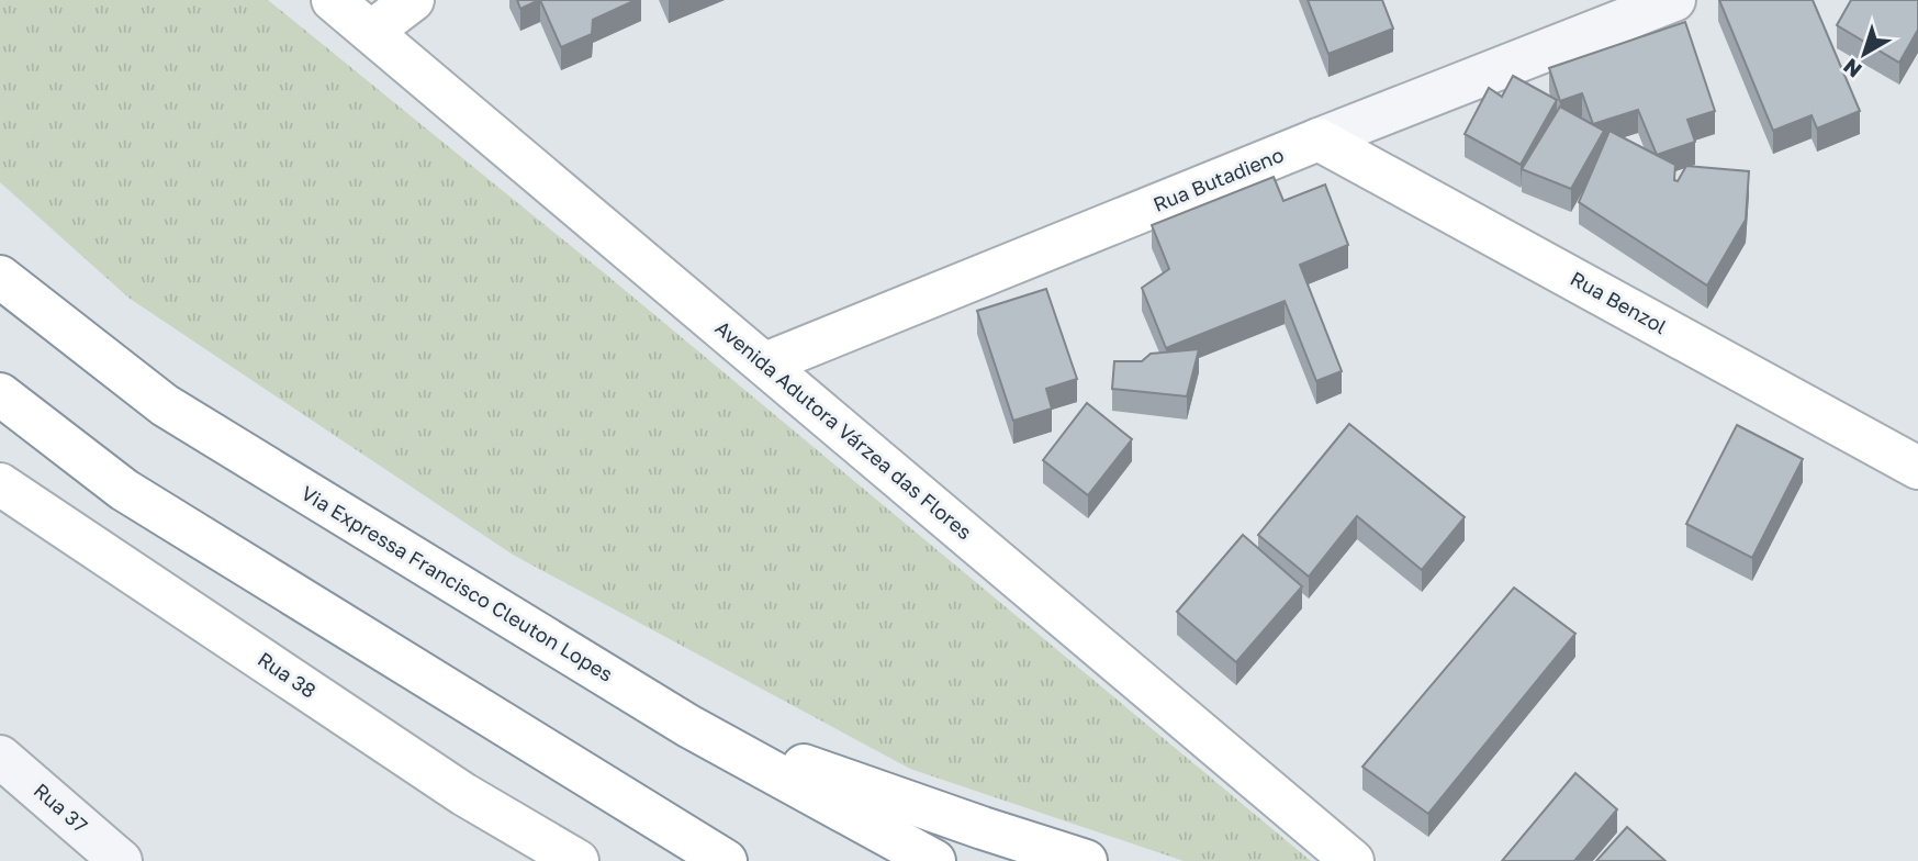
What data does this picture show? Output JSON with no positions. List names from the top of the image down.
{
  "streets": {
    "main road": [
      "Rua Butadieno",
      "Rua Benzol",
      "Avenida Adutora Várzea das Flores",
      "Via Expressa Francisco Cleuton Lopes",
      "Rua 38"
    ],
    "street": ["Rua 37"]
  },
  "crossings": [
    ["Rua Butadieno", "Rua Benzol"],
    ["Rua Butadieno", "Avenida Adutora Várzea das Flores"]
  ],
  "north": "bottom left"
}
